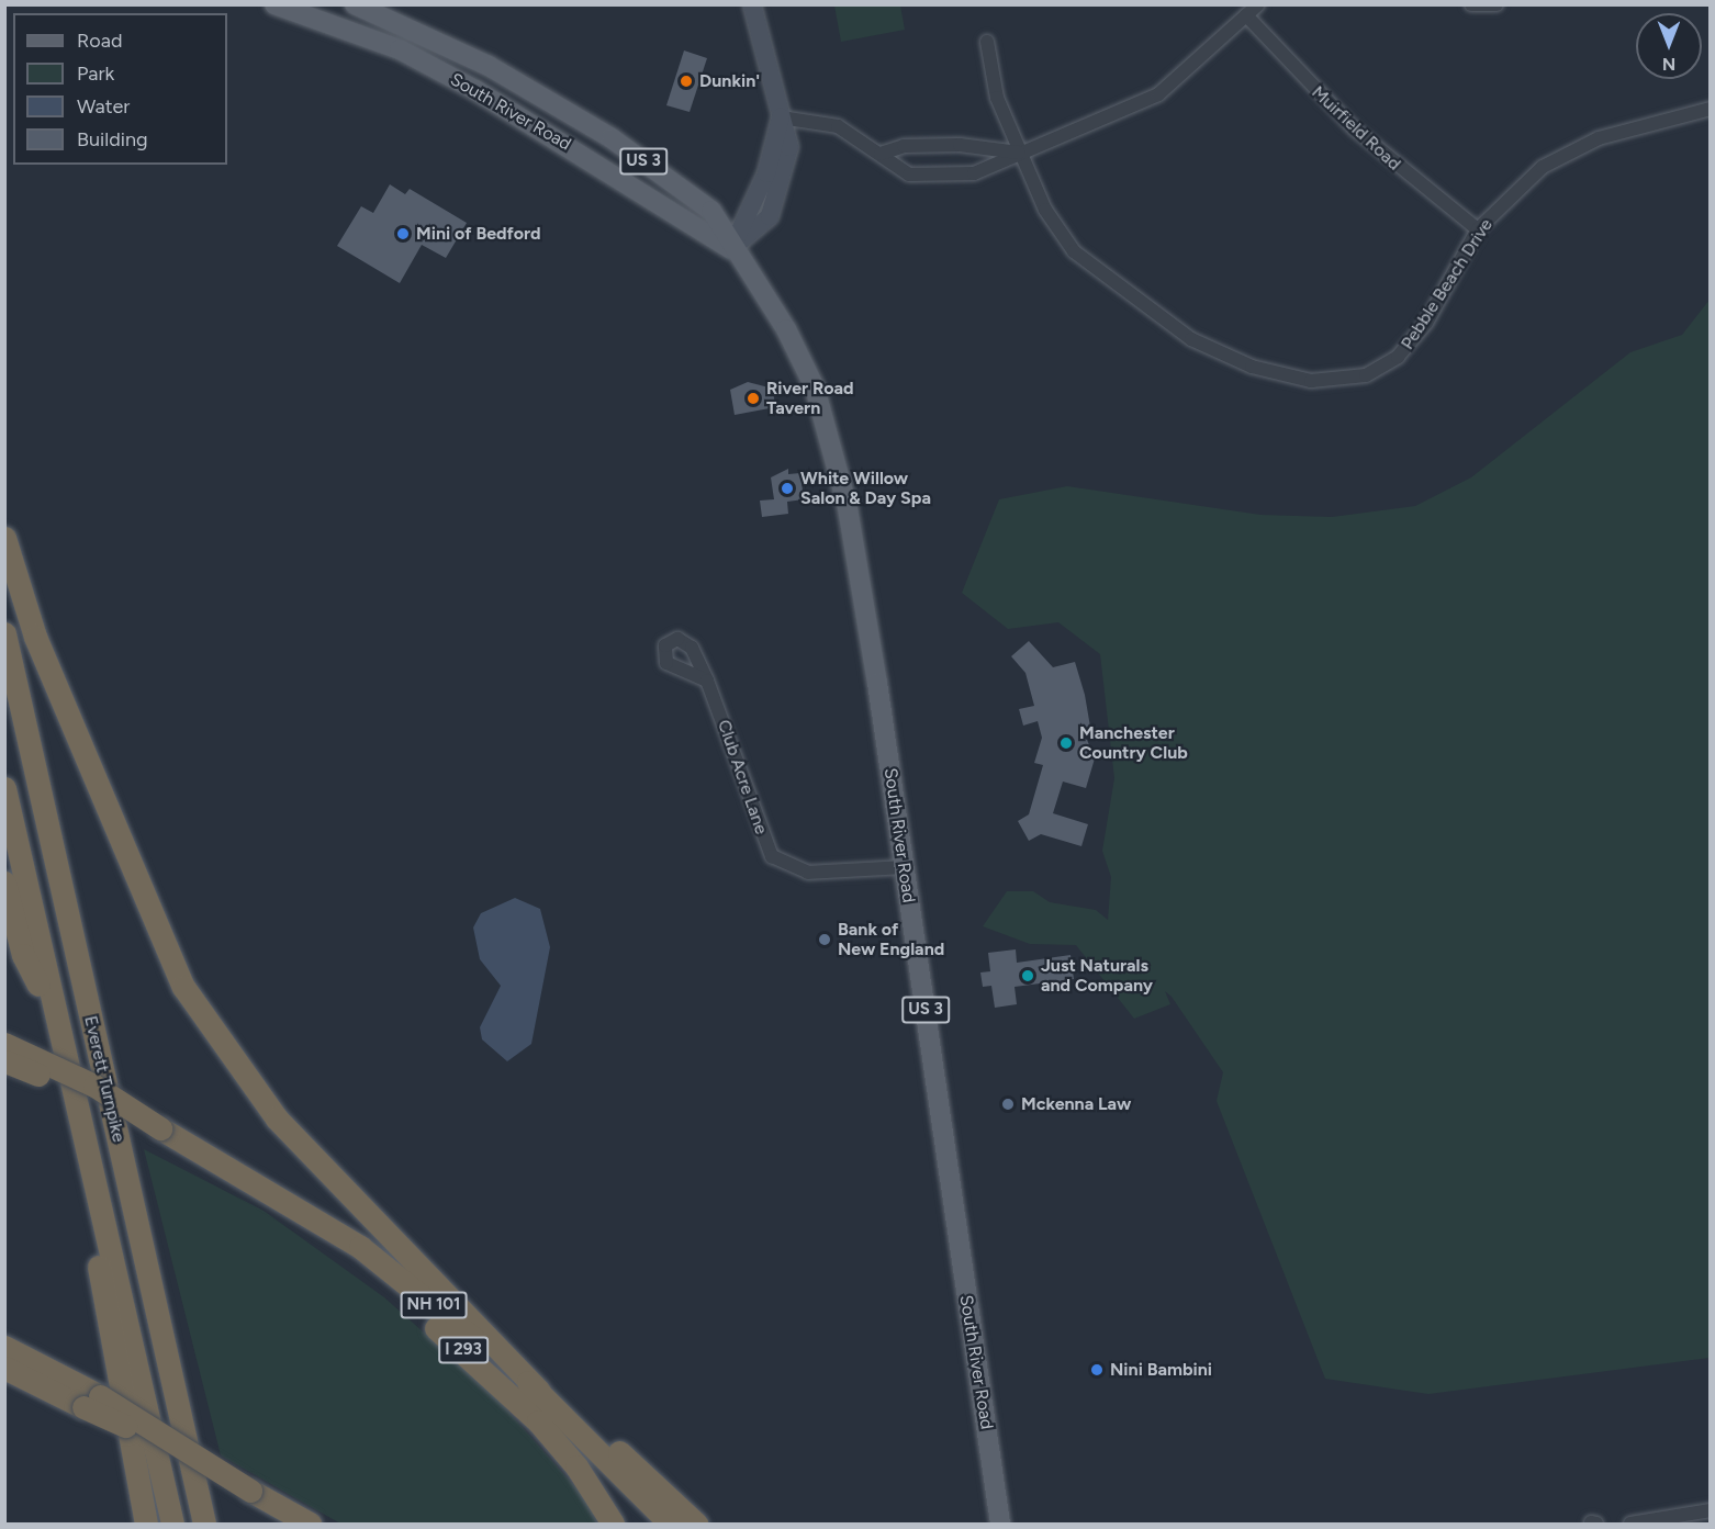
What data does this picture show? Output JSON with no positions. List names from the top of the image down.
{
  "streets": {
    "highway": ["Everett Turnpike", "NH 101", "I 293"],
    "main road": ["South River Road", "US 3"],
    "street": ["Muirfield Road", "Pebble Beach Drive", "Club Acre Lane"]
  },
  "crossings": [
    ["South River Road", "Club Acre Lane"],
    ["Muirfield Road", "Pebble Beach Drive"],
    ["NH 101", "I 293"]
  ],
  "places": [
    "Dunkin'",
    "Mini of Bedford",
    "River Road Tavern",
    "White Willow Salon & Day Spa",
    "Manchester Country Club",
    "Bank of New England",
    "Just Naturals and Company",
    "Mckenna Law",
    "Nini Bambini"
  ],
  "legend": [
    "Road",
    "Park",
    "Water",
    "Building"
  ],
  "north": "bottom"
}
